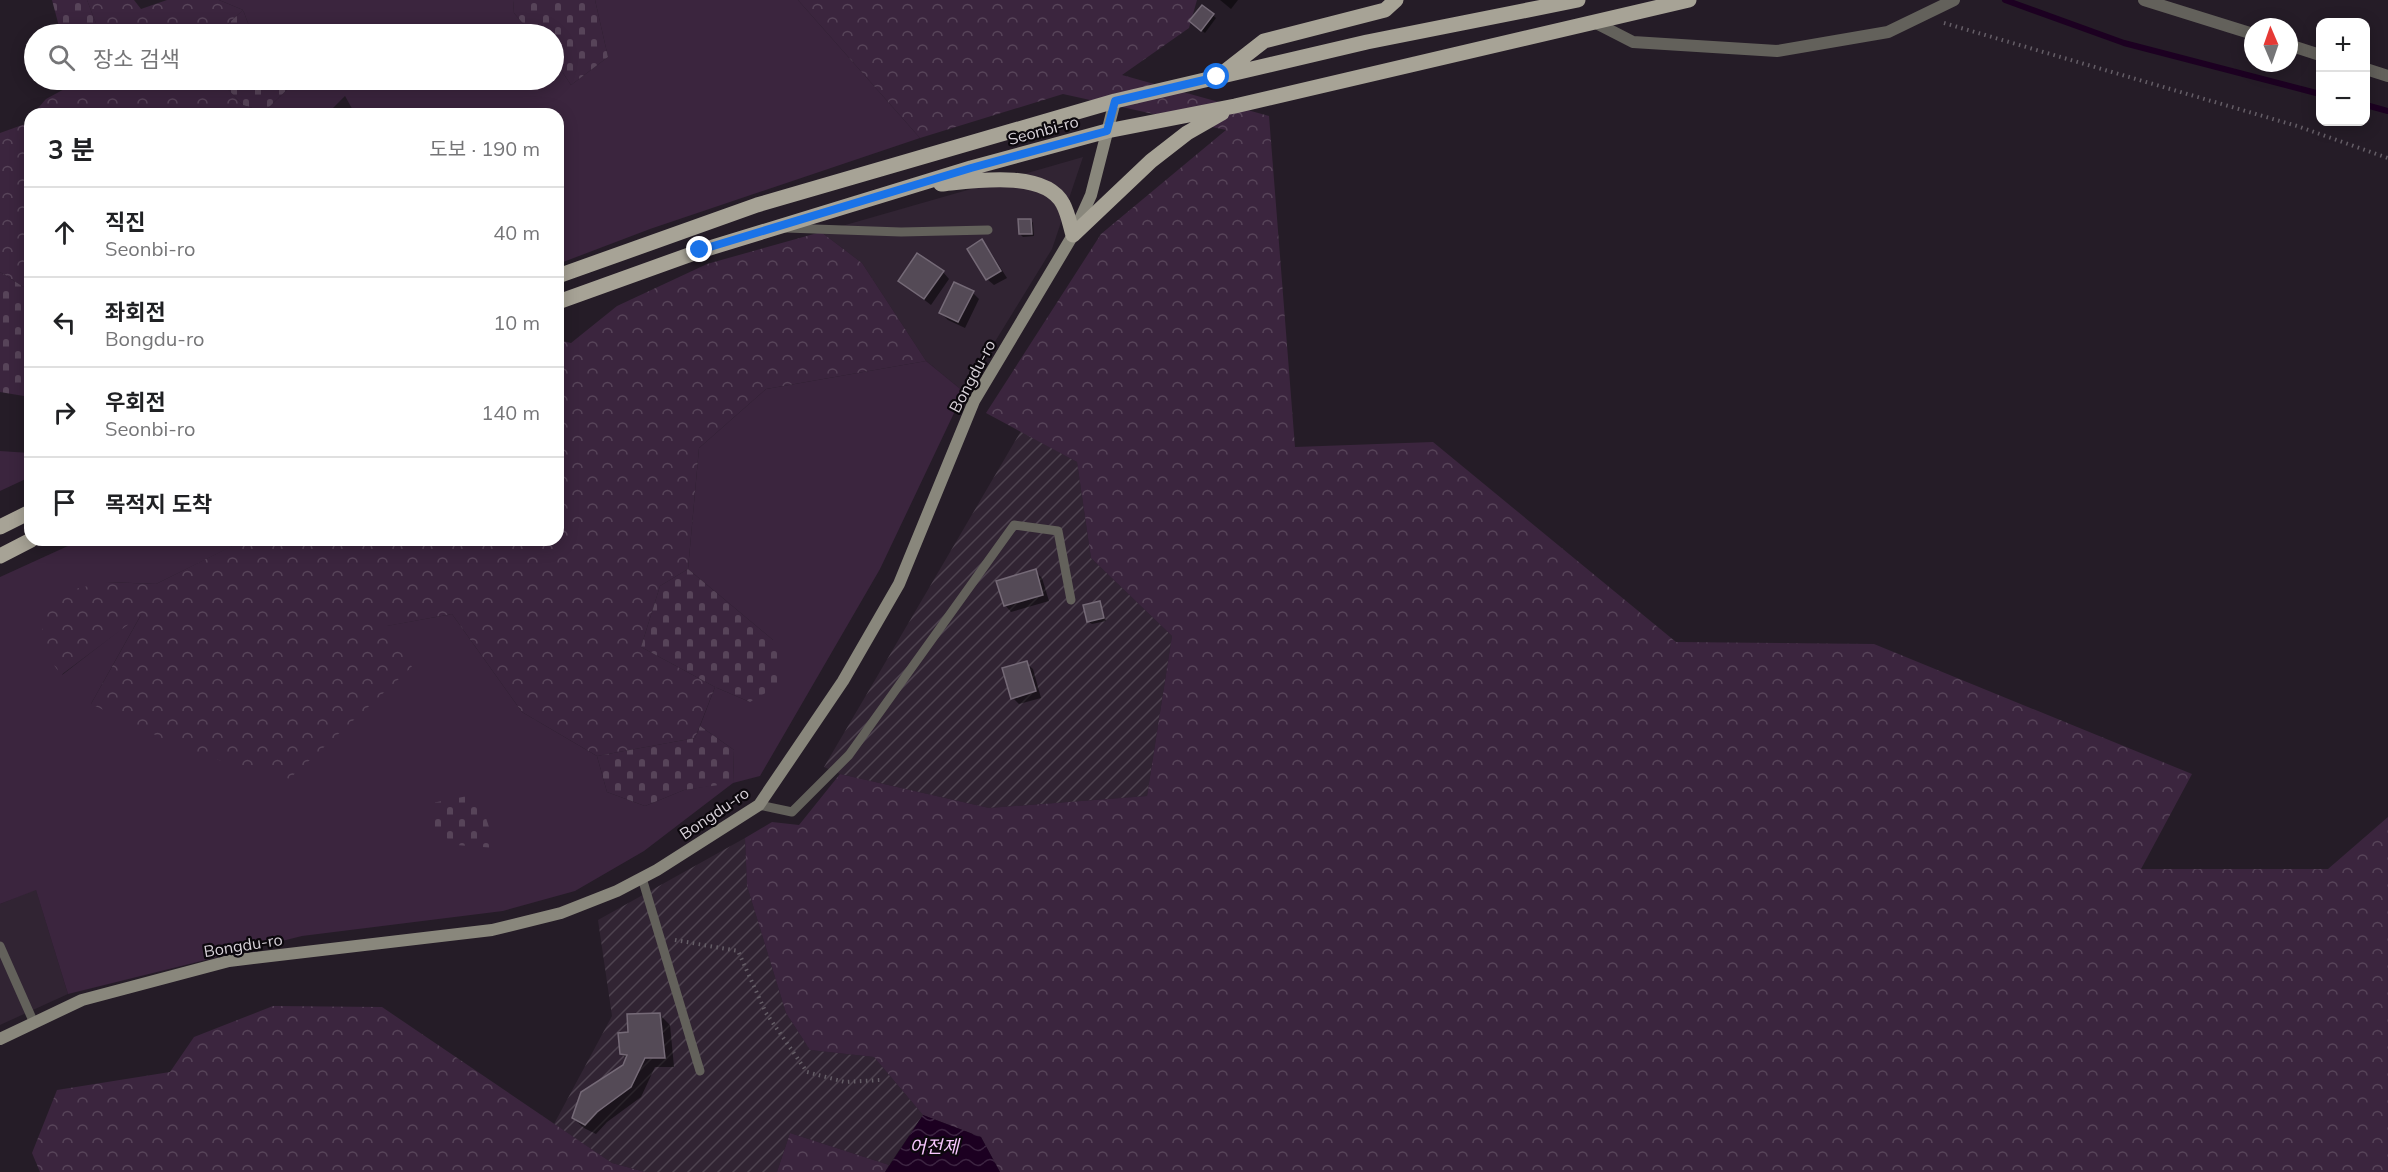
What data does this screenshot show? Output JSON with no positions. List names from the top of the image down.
{
  "streets": {
    "main road": ["Seonbi-ro", "Bongdu-ro"]
  },
  "crossings": [
    ["Seonbi-ro", "Bongdu-ro"]
  ],
  "water": ["어전제"],
  "north": "top",
  "page": {
    "map_buttons": ["+", "−"],
    "search": "장소 검색",
    "heading": ["3 분", "도보 · 190 m"],
    "list": [
      ["직진", "Seonbi-ro", "40 m"],
      ["좌회전", "Bongdu-ro", "10 m"],
      ["우회전", "Seonbi-ro", "140 m"],
      "목적지 도착"
    ]
  }
}
